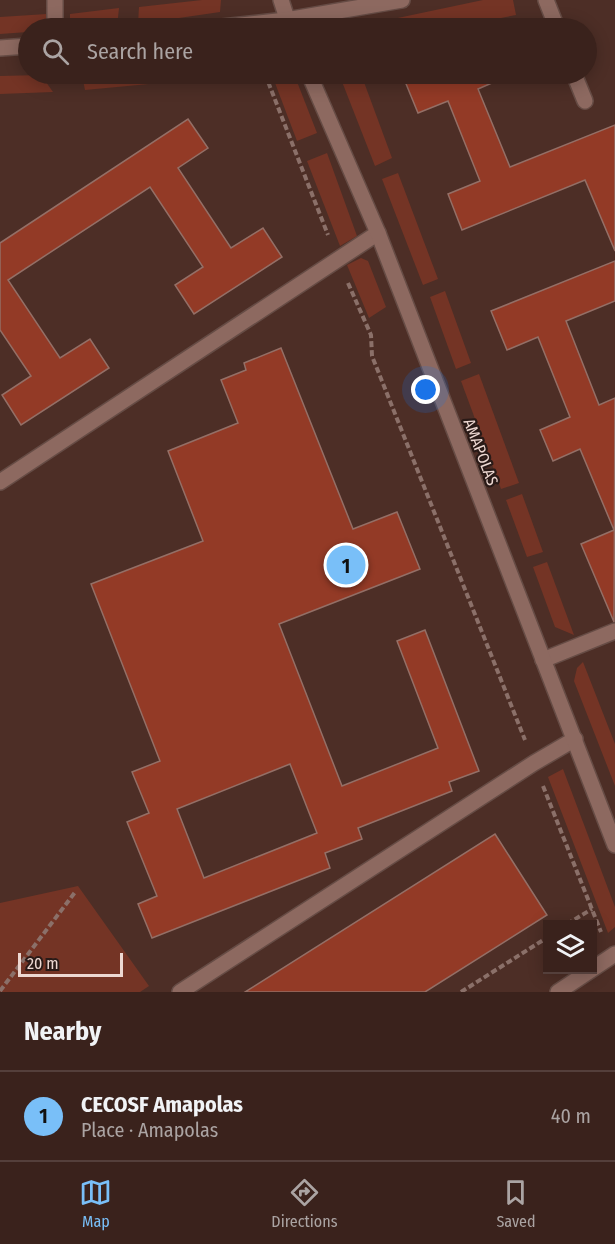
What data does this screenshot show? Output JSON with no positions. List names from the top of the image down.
{
  "streets": {
    "street": ["AMAPOLAS"]
  },
  "scale_bar": "20 m",
  "page": {
    "search": "Search here",
    "pins": "1",
    "scale": "20 m",
    "heading": "Nearby",
    "list": [
      {
        "mark": "1",
        "name": "CECOSF Amapolas",
        "note": "Place · Amapolas",
        "value": "40 m"
      }
    ],
    "nav": ["Map", "Directions", "Saved"]
  }
}
